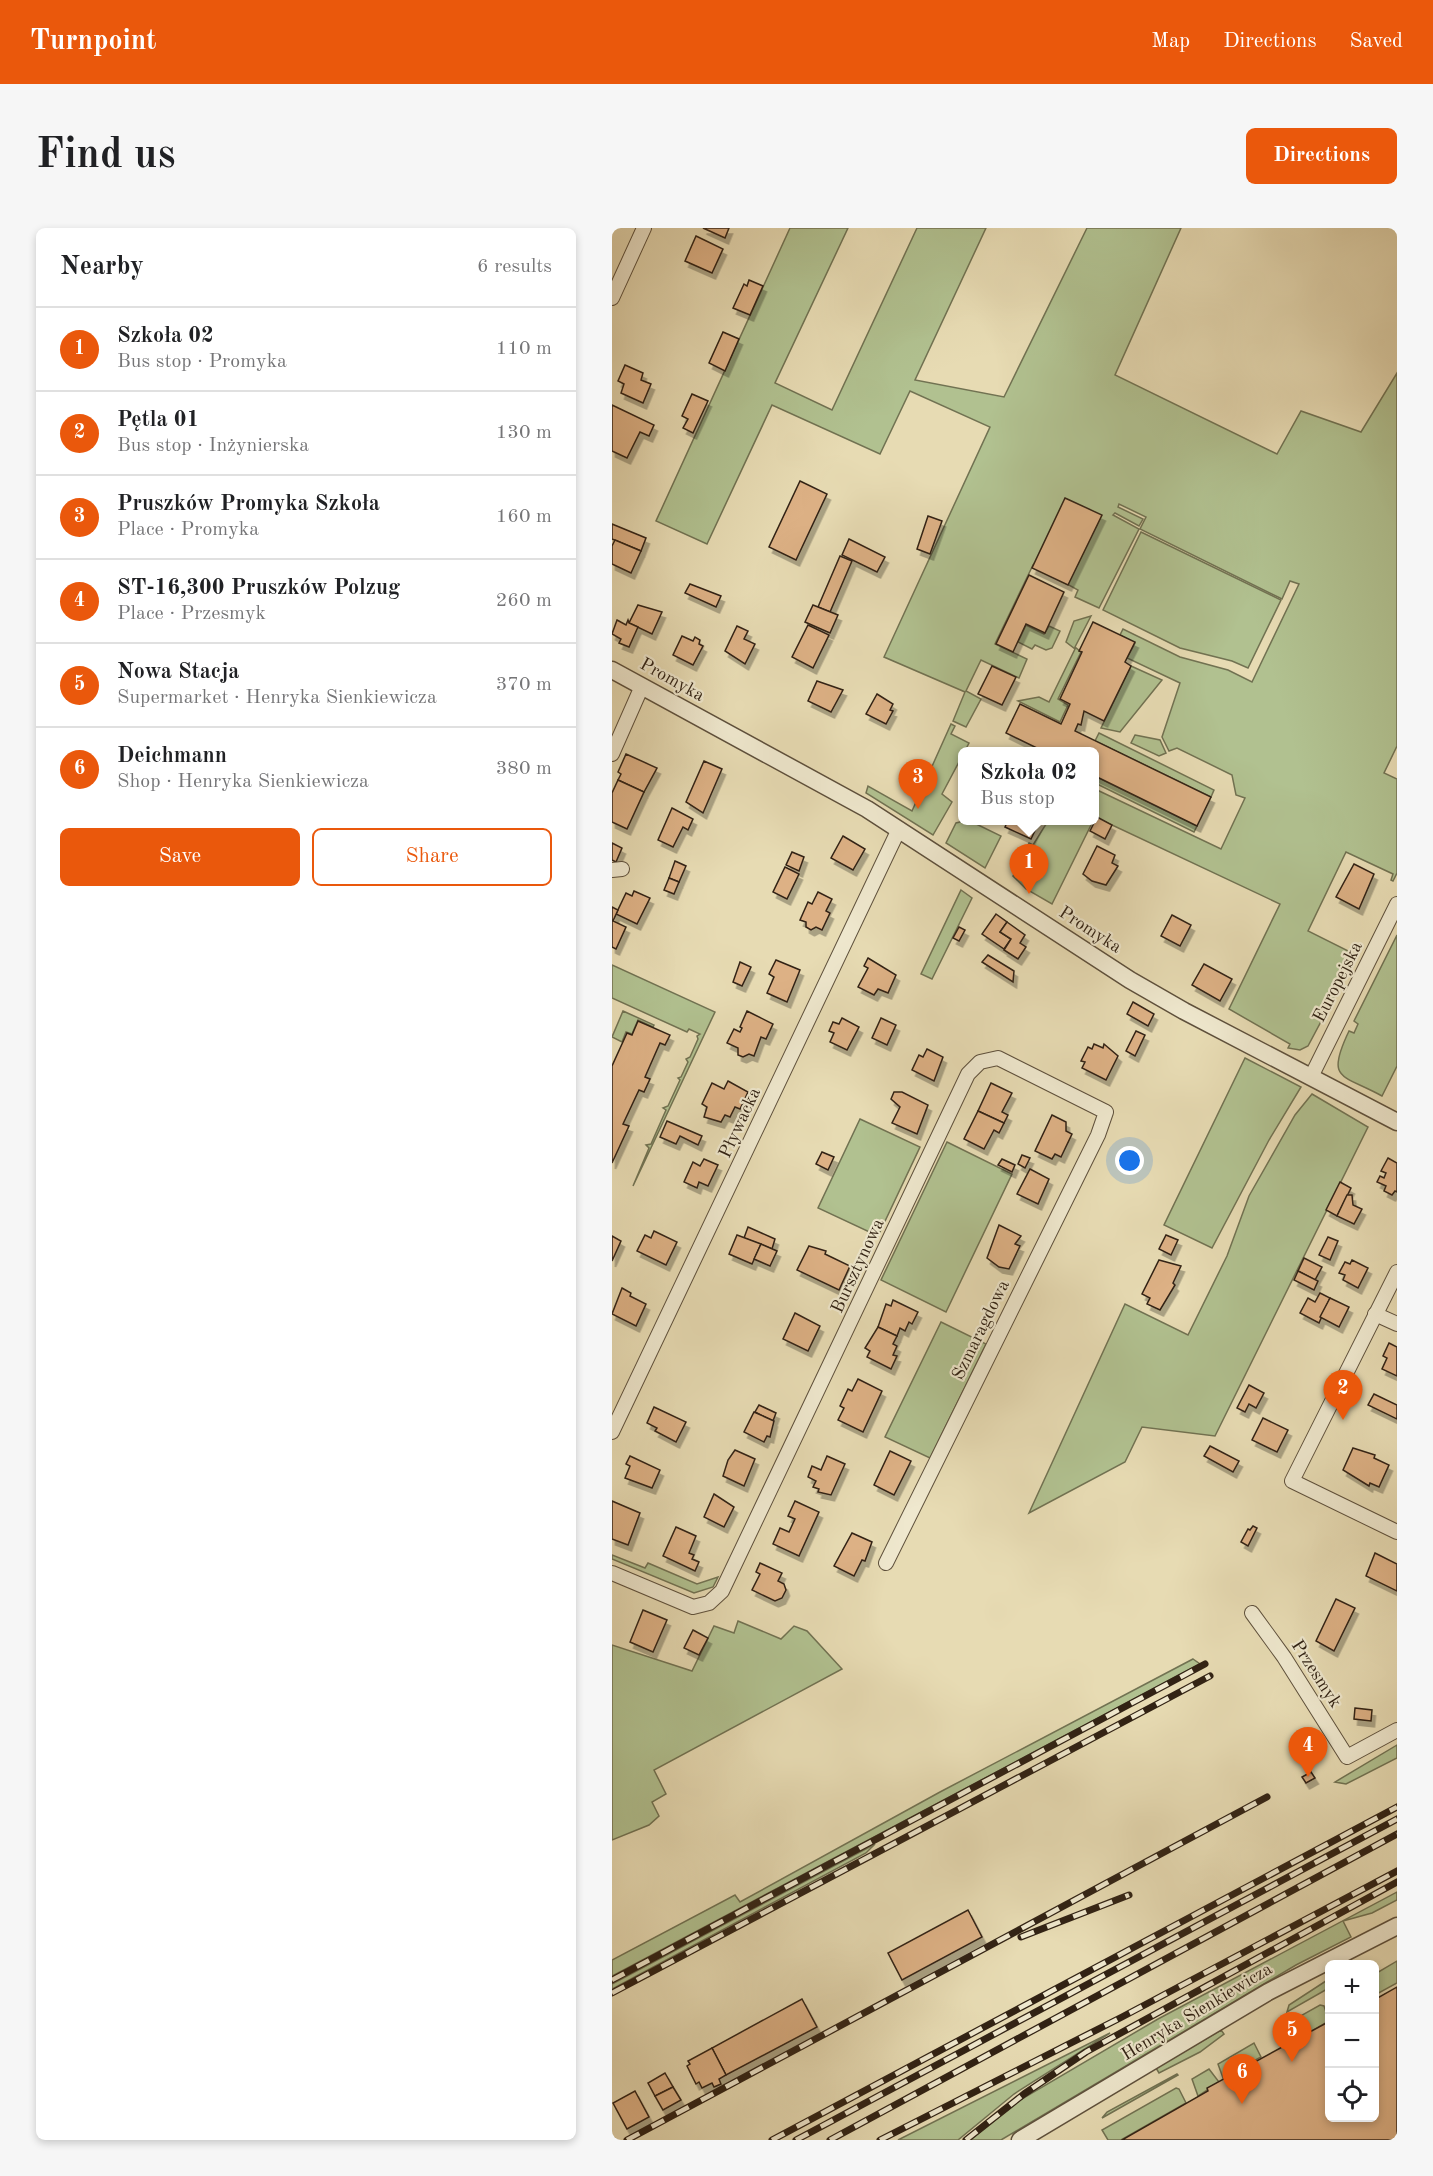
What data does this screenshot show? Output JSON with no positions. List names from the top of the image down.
{
  "streets": {
    "street": [
      "Promyka",
      "Europejska",
      "Pływacka",
      "Bursztynowa",
      "Szmaragdowa",
      "Przesmyk",
      "Henryka Sienkiewicza"
    ]
  },
  "crossings": [
    ["Promyka", "Europejska"],
    ["Promyka", "Pływacka"],
    ["Bursztynowa", "Szmaragdowa"]
  ],
  "page": {
    "header": "Turnpoint",
    "nav": ["Map", "Directions", "Saved"],
    "buttons": [
      "Directions",
      ["Save", "Share"]
    ],
    "title": "Find us",
    "heading": ["Nearby", "6 results"],
    "list": [
      {
        "mark": "1",
        "name": "Szkoła 02",
        "note": "Bus stop · Promyka",
        "value": "110 m"
      },
      {
        "mark": "2",
        "name": "Pętla 01",
        "note": "Bus stop · Inżynierska",
        "value": "130 m"
      },
      {
        "mark": "3",
        "name": "Pruszków Promyka Szkoła",
        "note": "Place · Promyka",
        "value": "160 m"
      },
      {
        "mark": "4",
        "name": "ST-16,300 Pruszków Polzug",
        "note": "Place · Przesmyk",
        "value": "260 m"
      },
      {
        "mark": "5",
        "name": "Nowa Stacja",
        "note": "Supermarket · Henryka Sienkiewicza",
        "value": "370 m"
      },
      {
        "mark": "6",
        "name": "Deichmann",
        "note": "Shop · Henryka Sienkiewicza",
        "value": "380 m"
      }
    ],
    "popup": ["Szkoła 02", "Bus stop"],
    "pins": [
      "3",
      "1",
      "2",
      "4",
      "5",
      "6"
    ],
    "map_buttons": ["+", "−"]
  }
}
